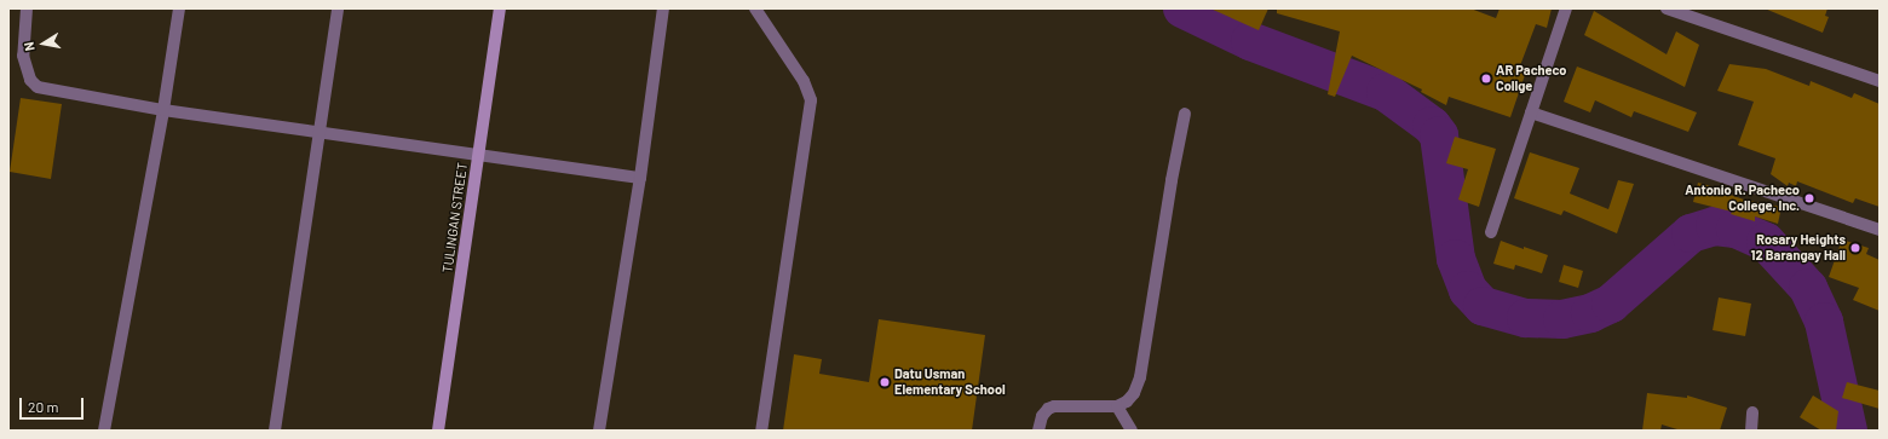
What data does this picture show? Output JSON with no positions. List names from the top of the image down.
{
  "streets": {
    "street": ["TULINGAN STREET"]
  },
  "places": [
    "AR Pacheco Collge",
    "Antonio R. Pacheco College, Inc.",
    "Rosary Heights 12 Barangay Hall",
    "Datu Usman Elementary School"
  ],
  "scale_bar": "20 m",
  "north": "left"
}
